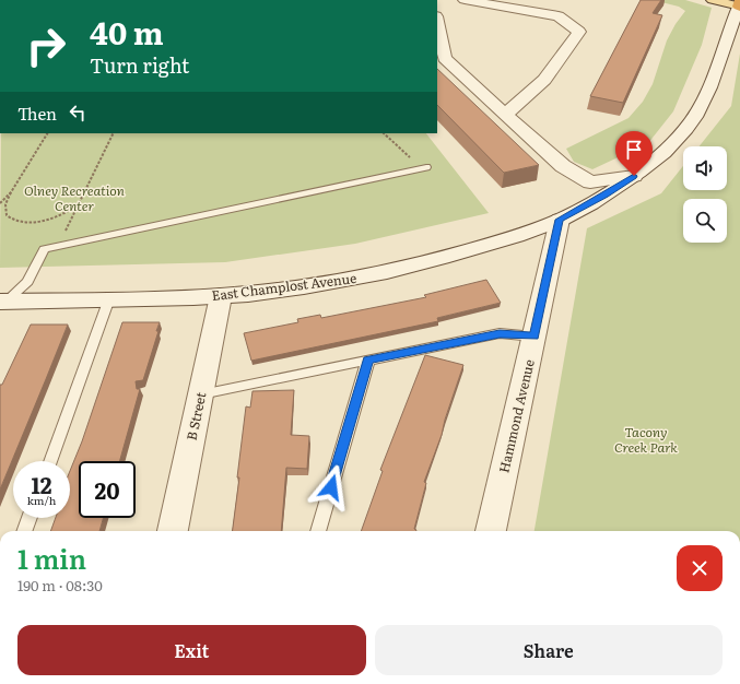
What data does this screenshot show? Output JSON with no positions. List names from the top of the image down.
{
  "streets": {
    "street": ["East Champlost Avenue", "B Street", "Hammond Avenue"]
  },
  "crossings": [
    ["East Champlost Avenue", "B Street"],
    ["East Champlost Avenue", "Hammond Avenue"]
  ],
  "parks": ["Olney Recreation Center", "Tacony Creek Park"],
  "page": {
    "turn": ["40 m", "Turn right"],
    "then": "Then",
    "speed": "12 km/h",
    "limit": "20",
    "heading": ["1 min", "190 m · 08:30"],
    "buttons": ["Exit", "Share"]
  }
}
